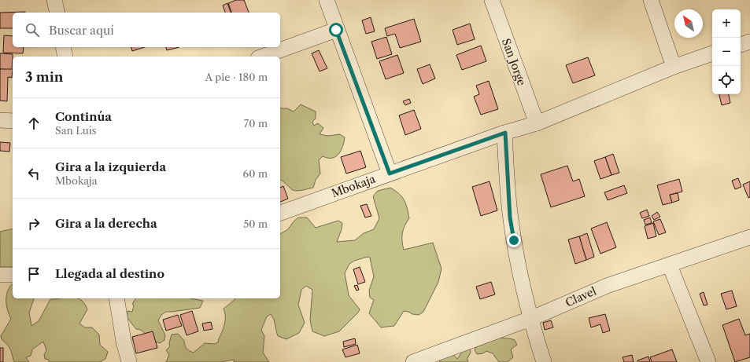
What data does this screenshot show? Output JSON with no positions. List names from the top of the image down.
{
  "streets": {
    "street": ["San Jorge", "Mbokaja", "Clavel"]
  },
  "crossings": [
    ["San Jorge", "Mbokaja"]
  ],
  "north": "top left",
  "page": {
    "map_buttons": ["+", "−"],
    "search": "Buscar aquí",
    "heading": ["3 min", "A pie · 180 m"],
    "list": [
      ["Continúa", "San Luís", "70 m"],
      ["Gira a la izquierda", "Mbokaja", "60 m"],
      ["Gira a la derecha", "50 m"],
      "Llegada al destino"
    ]
  }
}
